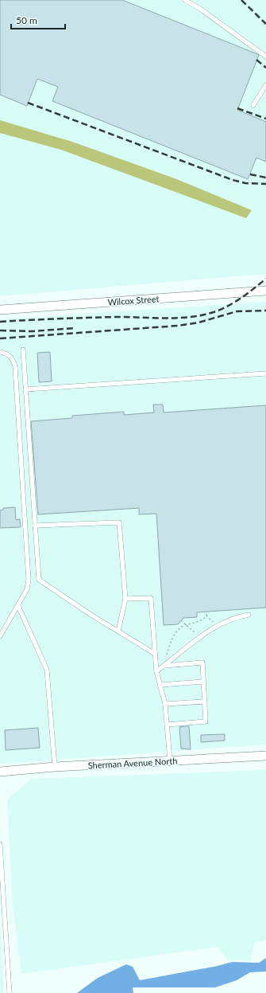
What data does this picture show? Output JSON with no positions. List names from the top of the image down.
{
  "streets": {
    "street": ["Wilcox Street", "Sherman Avenue North"]
  },
  "scale_bar": "50 m"
}
